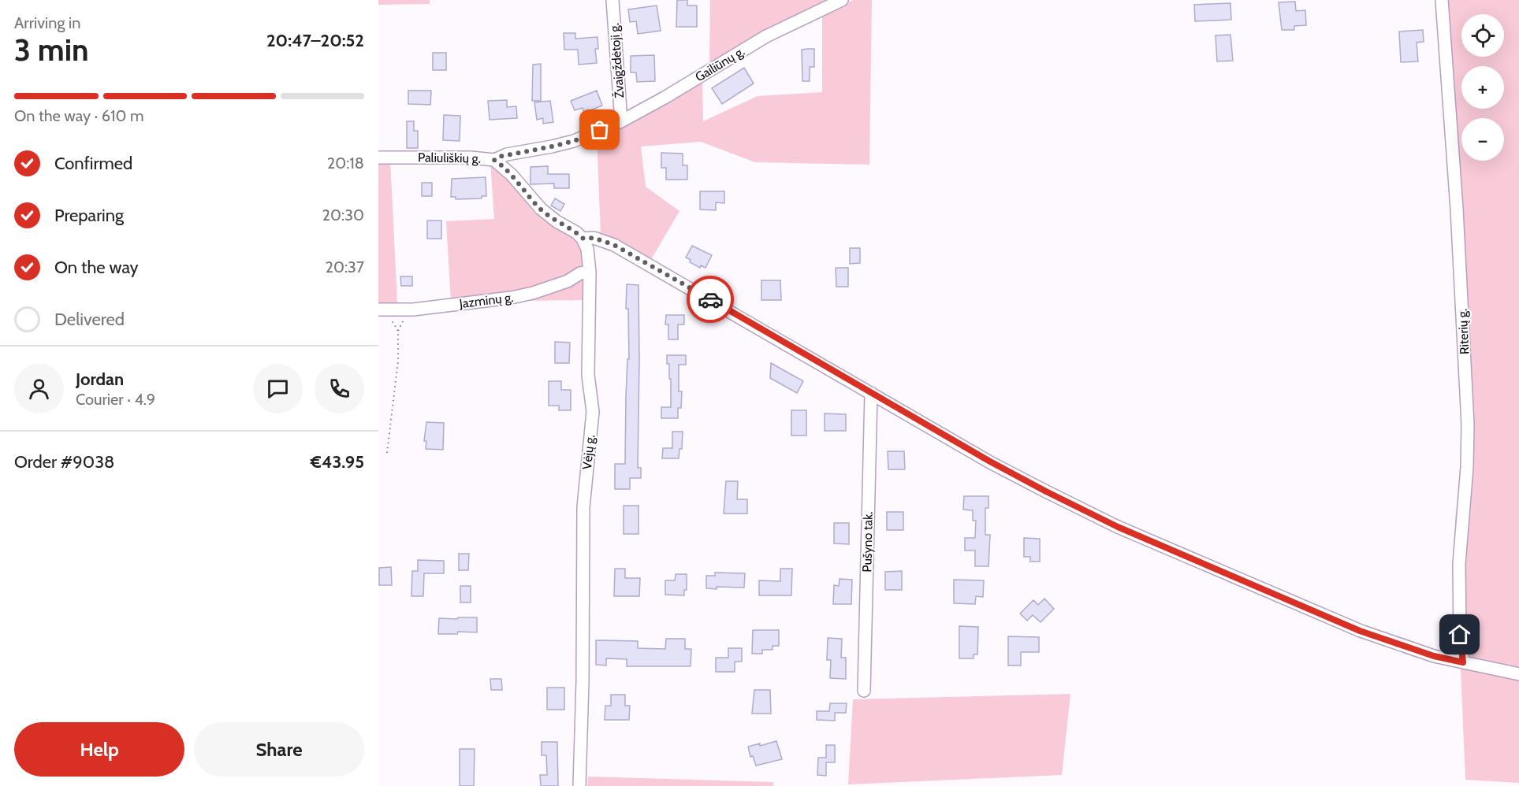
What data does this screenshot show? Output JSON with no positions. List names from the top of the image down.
{
  "streets": {
    "street": [
      "Žvaigždėtoji g.",
      "Gailiūnų g.",
      "Paliuliškių g.",
      "Jazminų g.",
      "Riterių g.",
      "Vėjų g.",
      "Pušyno tak."
    ]
  },
  "crossings": [
    ["Žvaigždėtoji g.", "Gailiūnų g."],
    ["Gailiūnų g.", "Paliuliškių g."],
    ["Jazminų g.", "Vėjų g."]
  ],
  "page": {
    "heading": ["3 min", "Arriving in", "20:47–20:52"],
    "panel": [
      "Jordan",
      "Courier · 4.9",
      "Order #9038",
      "€43.95"
    ],
    "map_buttons": ["+", "−"],
    "bar": "On the way · 610 m",
    "list": [
      ["Confirmed", "20:18"],
      ["Preparing", "20:30"],
      ["On the way", "20:37"],
      "Delivered"
    ],
    "buttons": ["Help", "Share"]
  }
}
